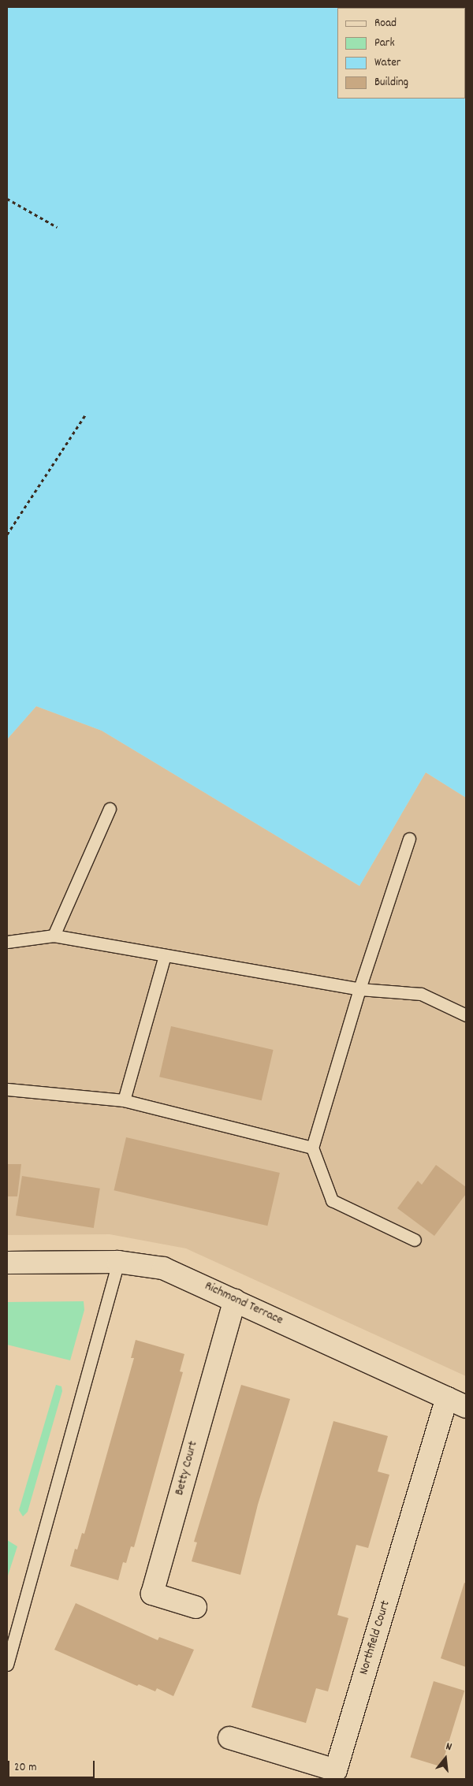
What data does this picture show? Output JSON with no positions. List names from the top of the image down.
{
  "streets": {
    "street": ["Richmond Terrace", "Betty Court", "Northfield Court"]
  },
  "crossings": [
    ["Richmond Terrace", "Betty Court"],
    ["Richmond Terrace", "Northfield Court"]
  ],
  "legend": [
    "Road",
    "Park",
    "Water",
    "Building"
  ],
  "scale_bar": "20 m",
  "north": "top"
}
